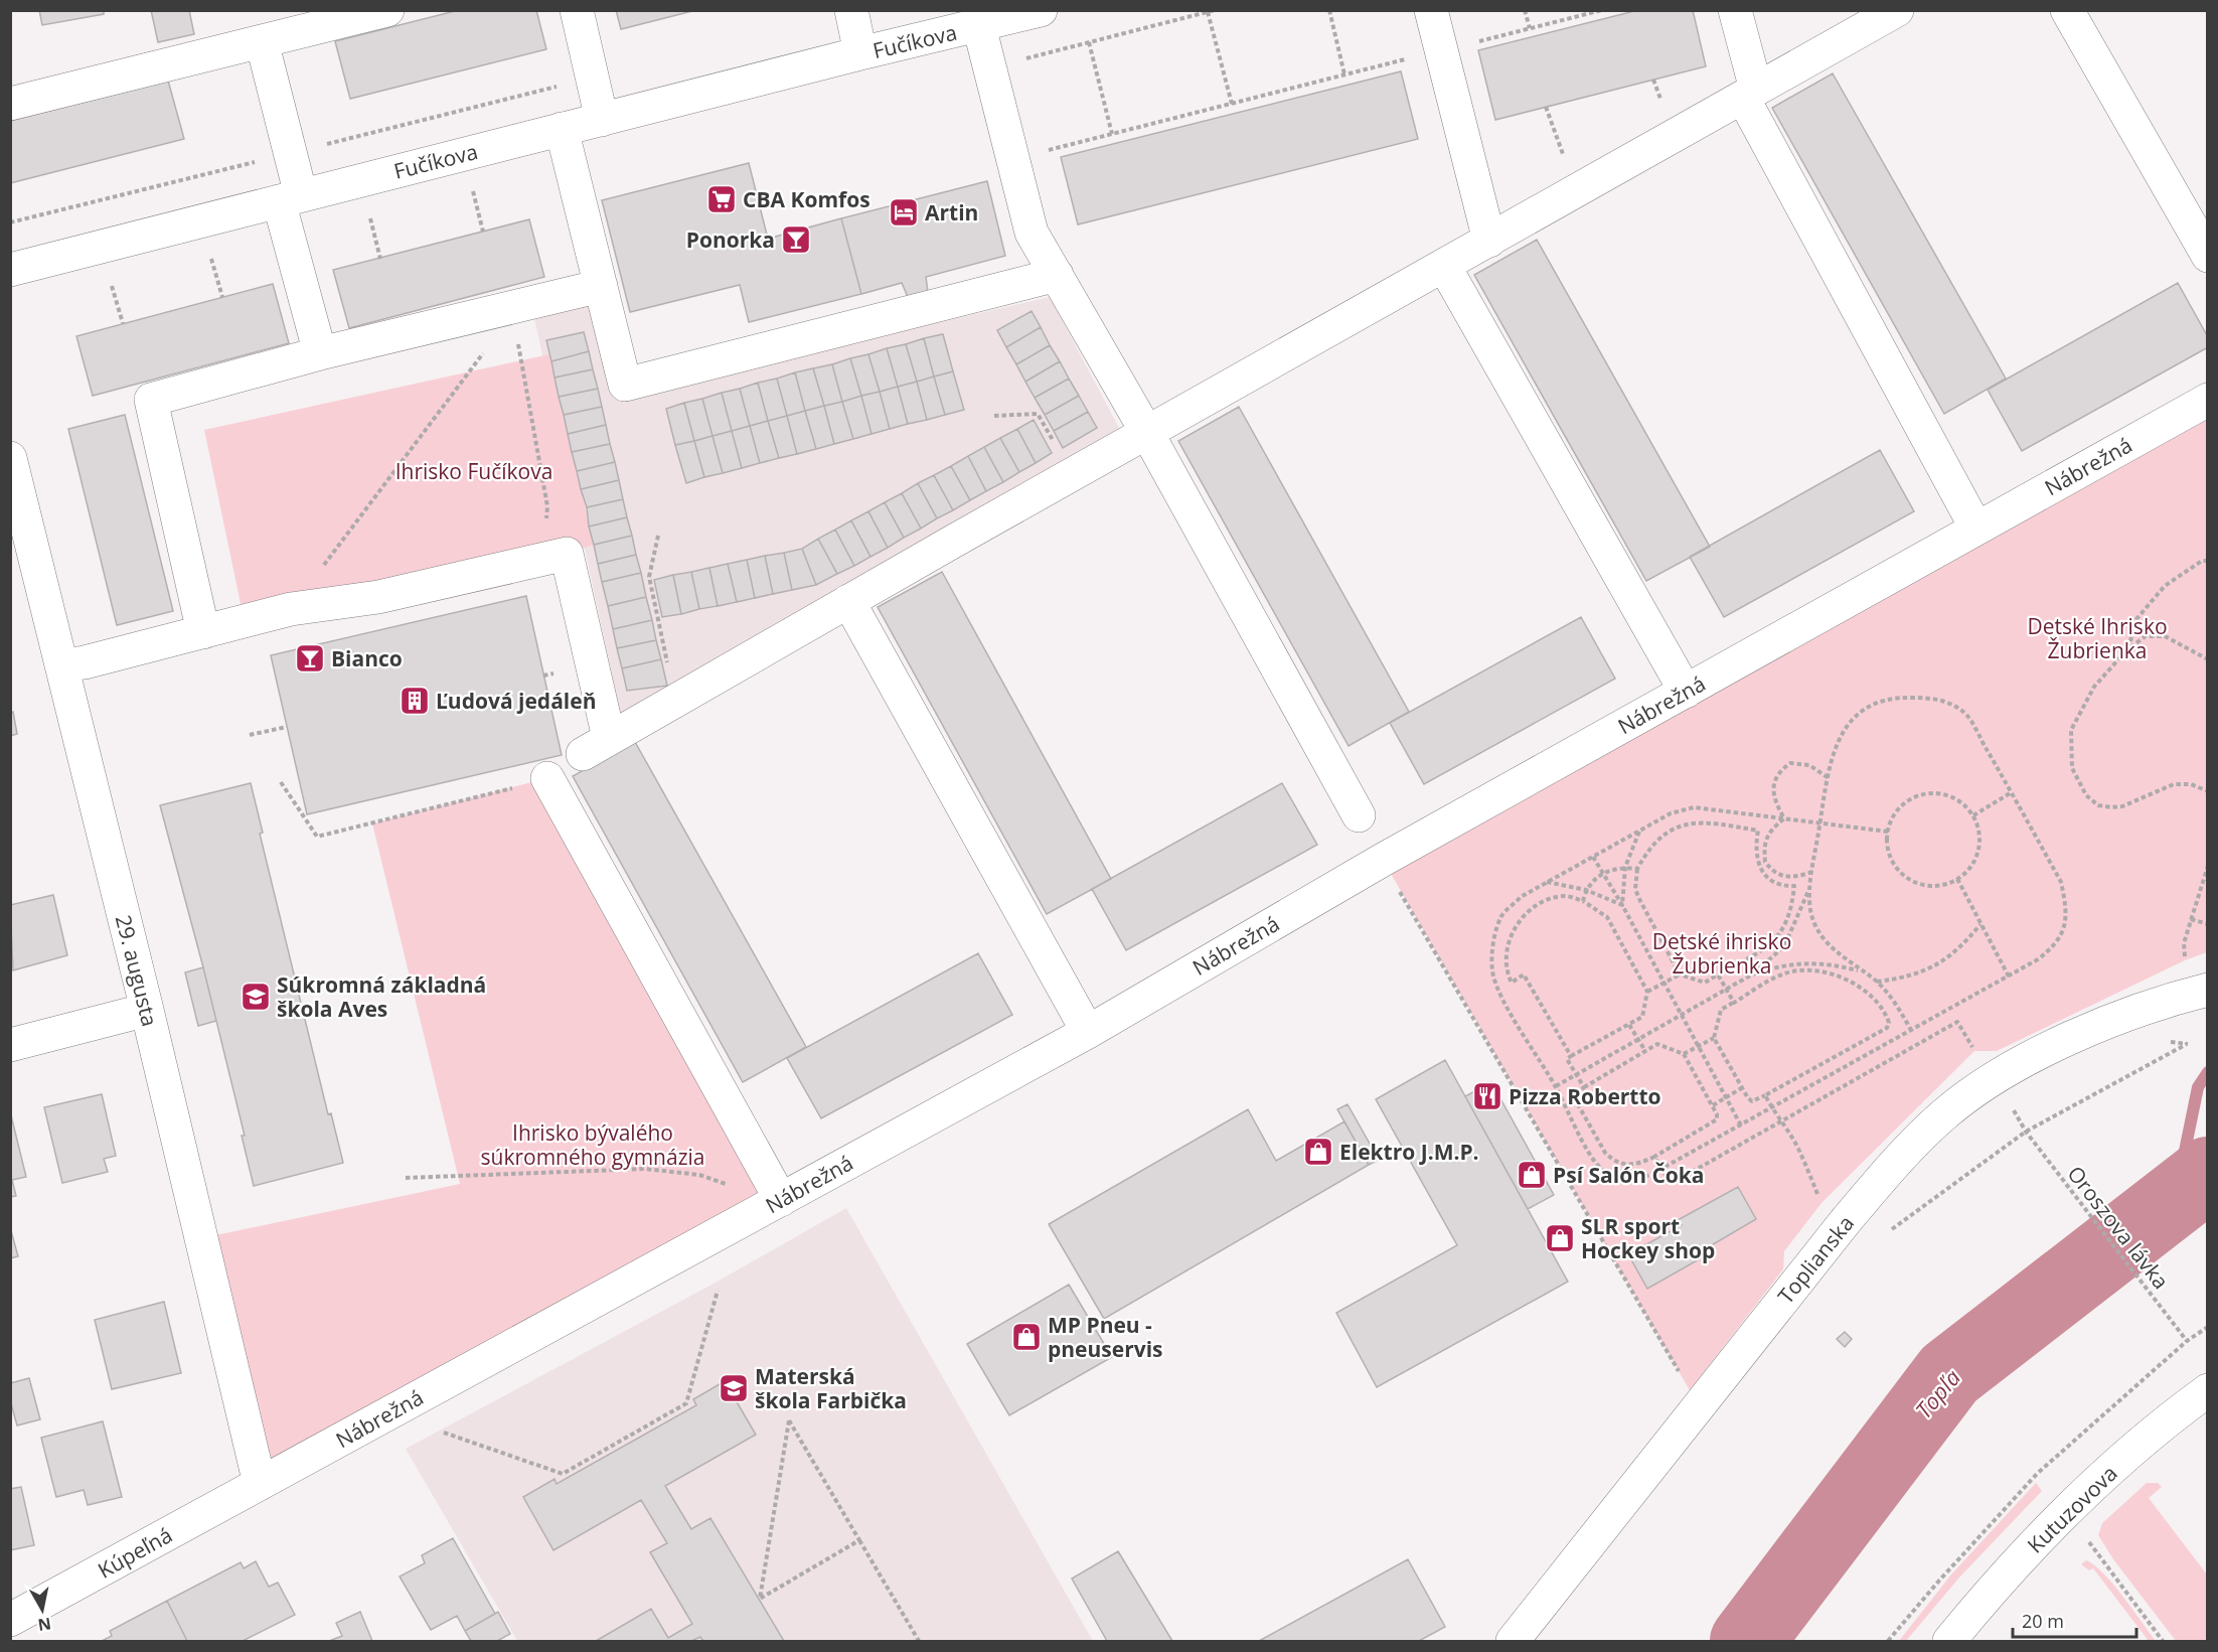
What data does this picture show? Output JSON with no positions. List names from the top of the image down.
{
  "streets": {
    "street": [
      "Fučíkova",
      "Nábrežná",
      "29. augusta",
      "Toplianska",
      "Kutuzovova",
      "Kúpeľná"
    ],
    "path": ["Oroszova lávka"]
  },
  "crossings": [
    ["Nábrežná", "29. augusta"],
    ["Nábrežná", "Kúpeľná"],
    ["29. augusta", "Kúpeľná"]
  ],
  "water": ["Topľa"],
  "parks": [
    "Ihrisko Fučíkova",
    "Detské Ihrisko Žubrienka",
    "Detské ihrisko Žubrienka",
    "Ihrisko bývalého súkromného gymnázia"
  ],
  "places": {
    "supermarket": ["CBA Komfos"],
    "hotel": ["Artin"],
    "bar": ["Ponorka", "Bianco"],
    "building": ["Ľudová jedáleň"],
    "school or university": ["Súkromná základná škola Aves", "Materská škola Farbička"],
    "restaurant": ["Pizza Robertto"],
    "shop": [
      "Elektro J.M.P.",
      "Psí Salón Čoka",
      "SLR sport Hockey shop",
      "MP Pneu - pneuservis"
    ]
  },
  "scale_bar": "20 m",
  "north": "bottom"
}
